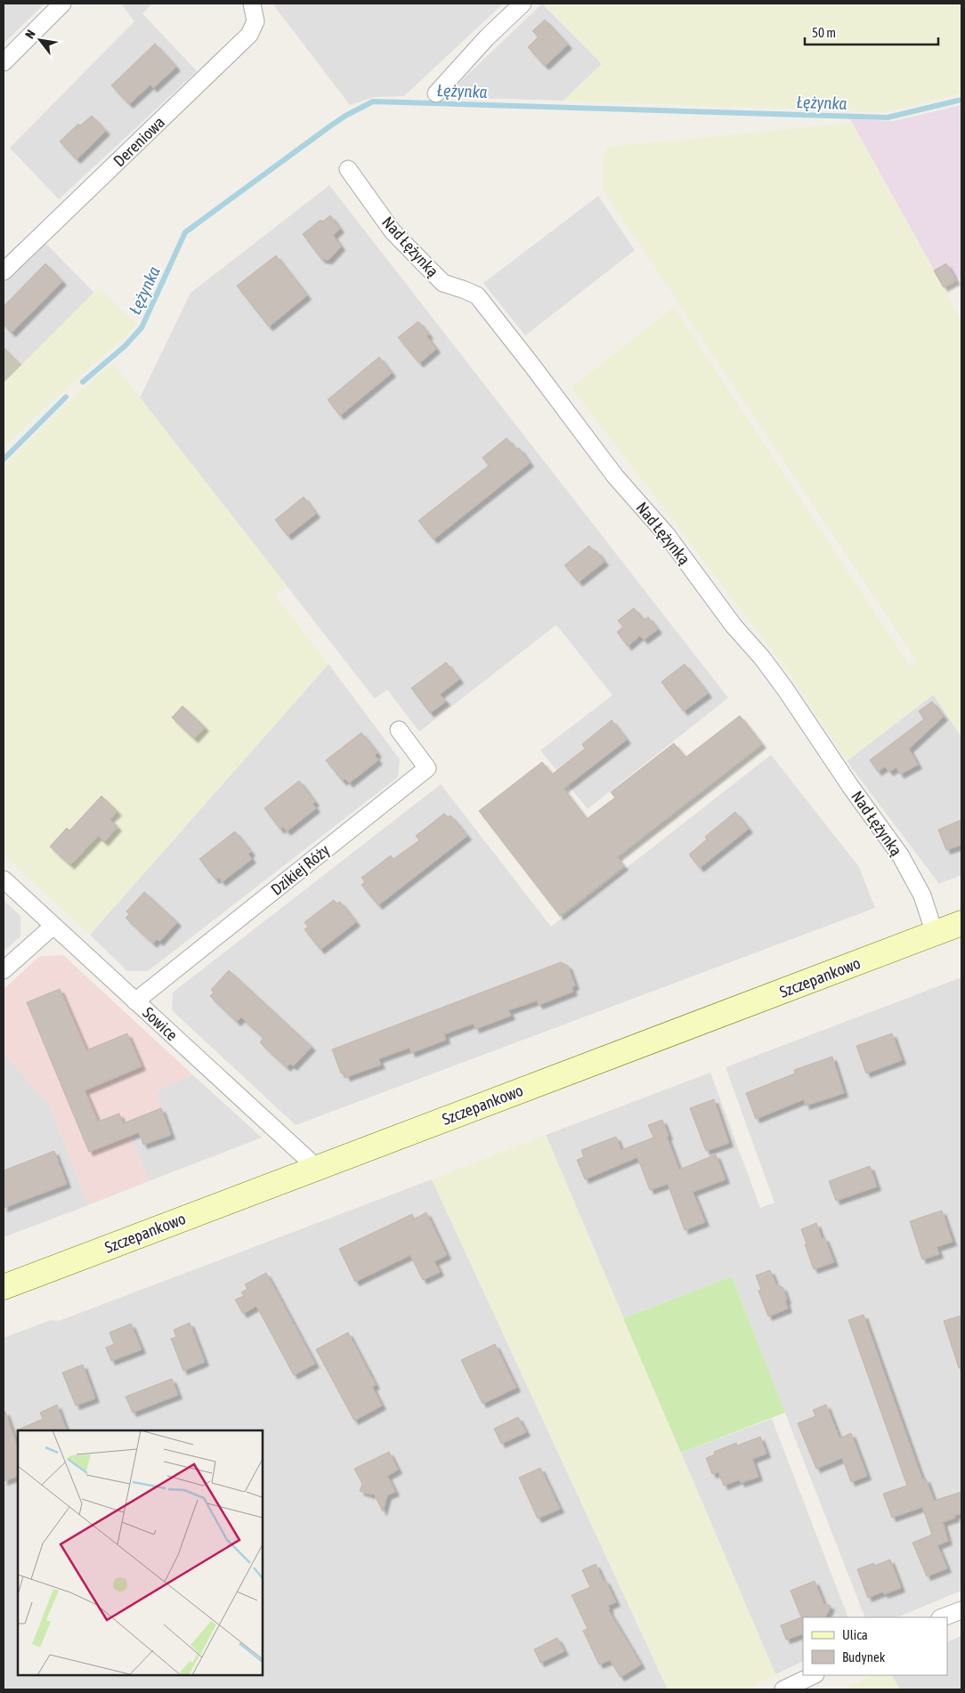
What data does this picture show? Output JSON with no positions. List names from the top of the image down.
{
  "streets": {
    "street": [
      "Dereniowa",
      "Nad Łężynką",
      "Dzikiej Róży",
      "Szczepankowo",
      "Sowice"
    ]
  },
  "crossings": [
    ["Nad Łężynką", "Szczepankowo"],
    ["Dzikiej Róży", "Sowice"],
    ["Szczepankowo", "Sowice"]
  ],
  "water": ["Łężynka"],
  "legend": ["Ulica", "Budynek"],
  "scale_bar": "50 m",
  "north": "top left"
}
